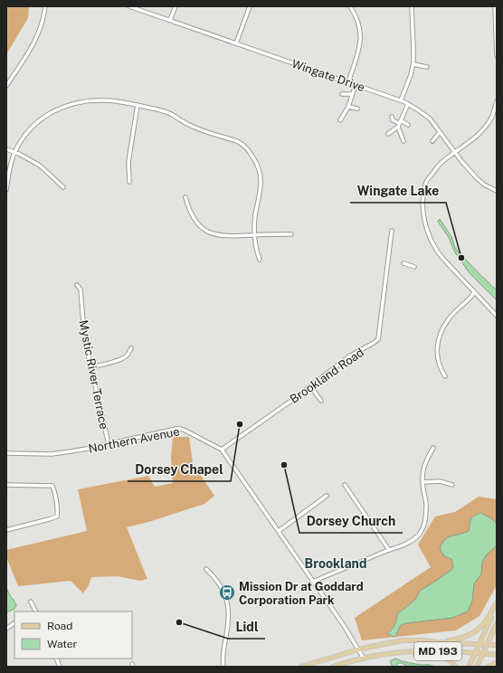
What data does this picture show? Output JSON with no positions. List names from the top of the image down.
{
  "streets": {
    "main road": ["MD 193"],
    "street": [
      "Wingate Drive",
      "Mystic River Terrace",
      "Brookland Road",
      "Northern Avenue"
    ]
  },
  "crossings": [
    ["Mystic River Terrace", "Northern Avenue"],
    ["Brookland Road", "Northern Avenue"],
    ["Northern Avenue", "MD 193"]
  ],
  "districts": ["Brookland"],
  "places": {
    "other": [
      "Wingate Lake",
      "Dorsey Chapel",
      "Dorsey Church",
      "Lidl"
    ],
    "bus stop": ["Mission Dr at Goddard Corporation Park"]
  },
  "legend": ["Road", "Water"]
}
